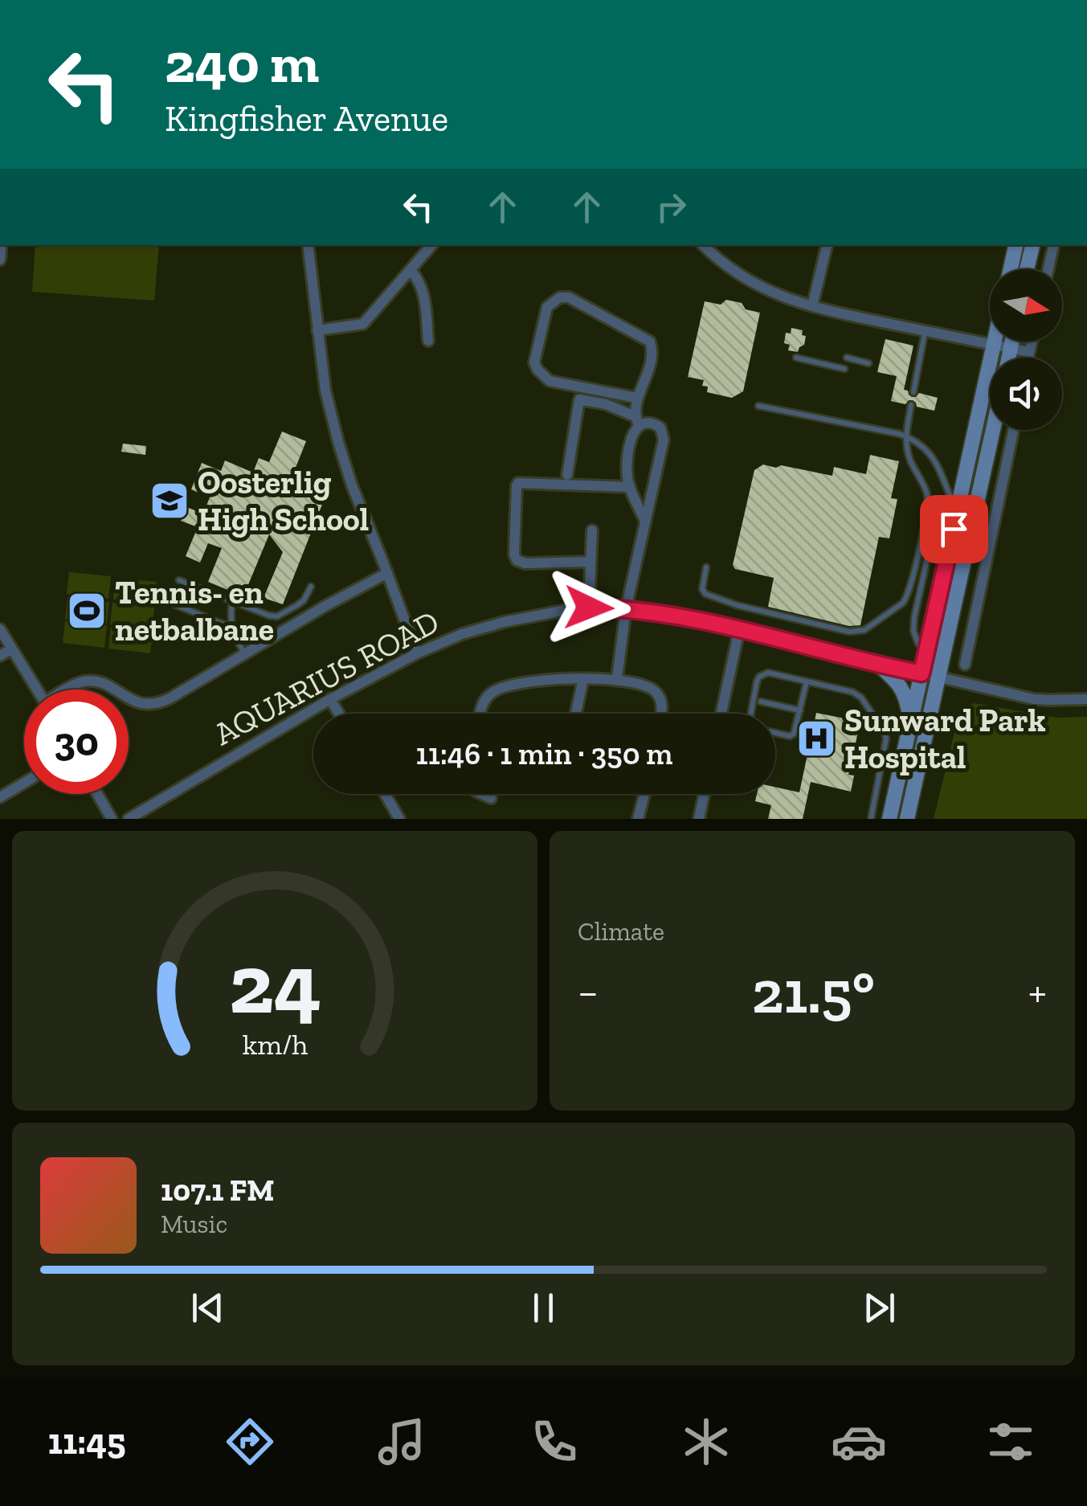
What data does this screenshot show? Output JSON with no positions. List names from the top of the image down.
{
  "streets": {
    "street": ["AQUARIUS ROAD"]
  },
  "places": {
    "school or university": ["Oosterlig High School"],
    "sports": ["Tennis- en netbalbane"],
    "hospital": ["Sunward Park Hospital"]
  },
  "north": "right",
  "page": {
    "turn": ["240 m", "Kingfisher Avenue"],
    "limit": "30",
    "trip": "11:46 · 1 min · 350 m",
    "tile": "Climate",
    "heat": ["−", "21.5°", "+"],
    "song": ["107.1 FM", "Music"],
    "tabs": "11:45",
    "gauge": ["24", "km/h"]
  }
}
